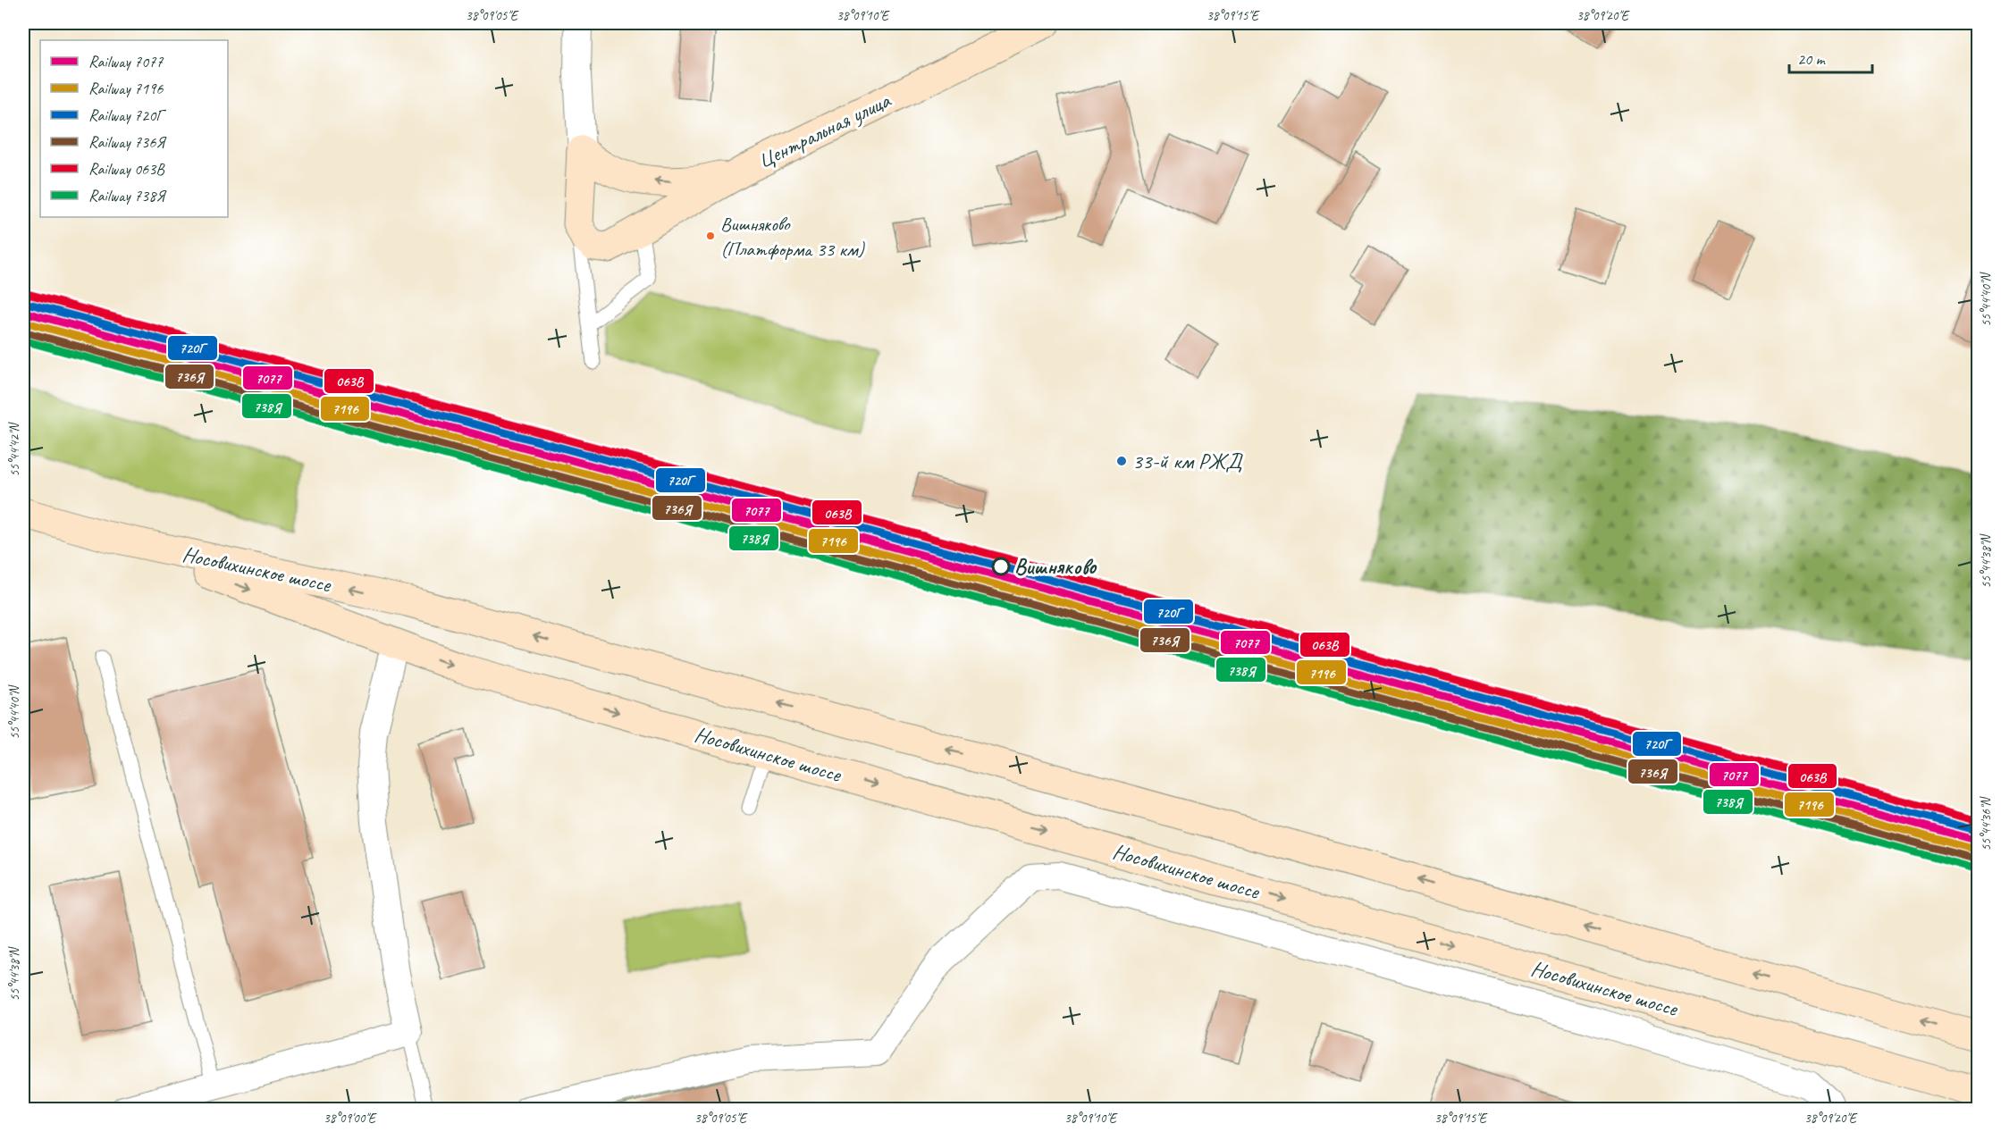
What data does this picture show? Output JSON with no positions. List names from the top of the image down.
{
  "streets": {
    "main road": ["Центральная улица", "Носовихинское шоссе"]
  },
  "places": ["Вишняково (Платформа 33 км)", "33-й км РЖД", "Вишняково"],
  "lines": [
    "rail line 063В",
    "rail line 720Г",
    "rail line 7077",
    "rail line 7196",
    "rail line 736Я",
    "rail line 738Я"
  ],
  "legend": [
    "Railway 7077",
    "Railway 7196",
    "Railway 720Г",
    "Railway 736Я",
    "Railway 063В",
    "Railway 738Я"
  ],
  "scale_bar": "20 m",
  "coordinates": [
    "38°09'05\"E",
    "38°09'10\"E",
    "38°09'15\"E",
    "38°09'20\"E",
    "55°44'40\"N",
    "55°44'42\"N",
    "55°44'38\"N",
    "55°44'36\"N",
    "38°09'00\"E"
  ]
}
